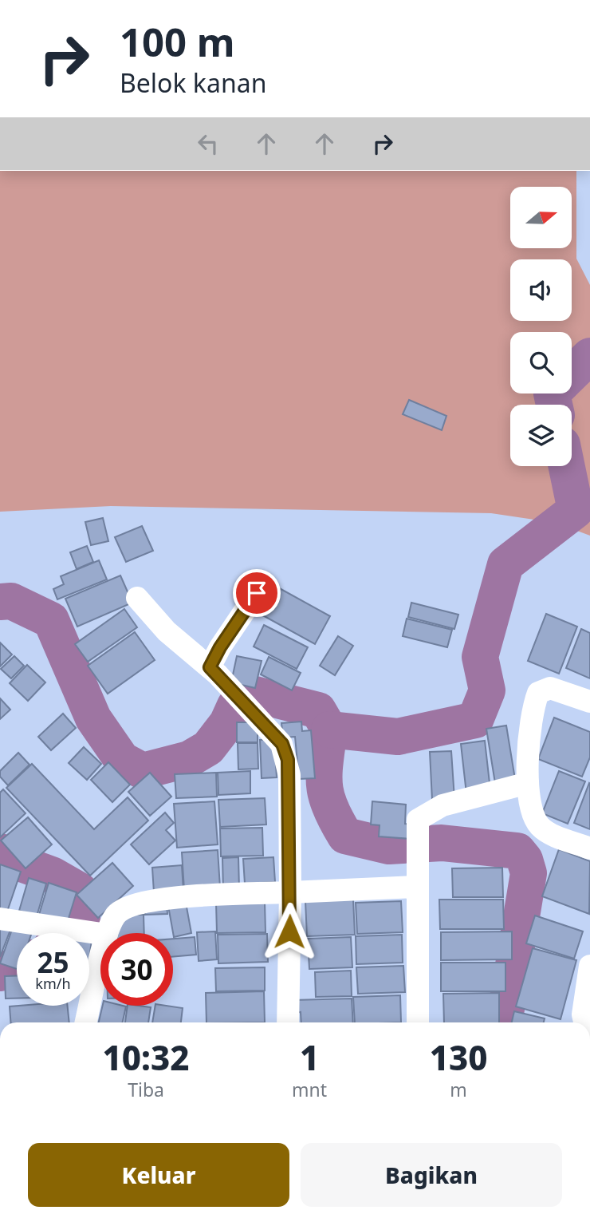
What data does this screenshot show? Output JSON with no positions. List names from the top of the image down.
{
  "north": "right",
  "page": {
    "turn": ["100 m", "Belok kanan"],
    "speed": "25 km/h",
    "limit": "30",
    "eta": [
      "10:32",
      "Tiba",
      "1",
      "mnt",
      "130",
      "m"
    ],
    "buttons": ["Keluar", "Bagikan"]
  }
}
